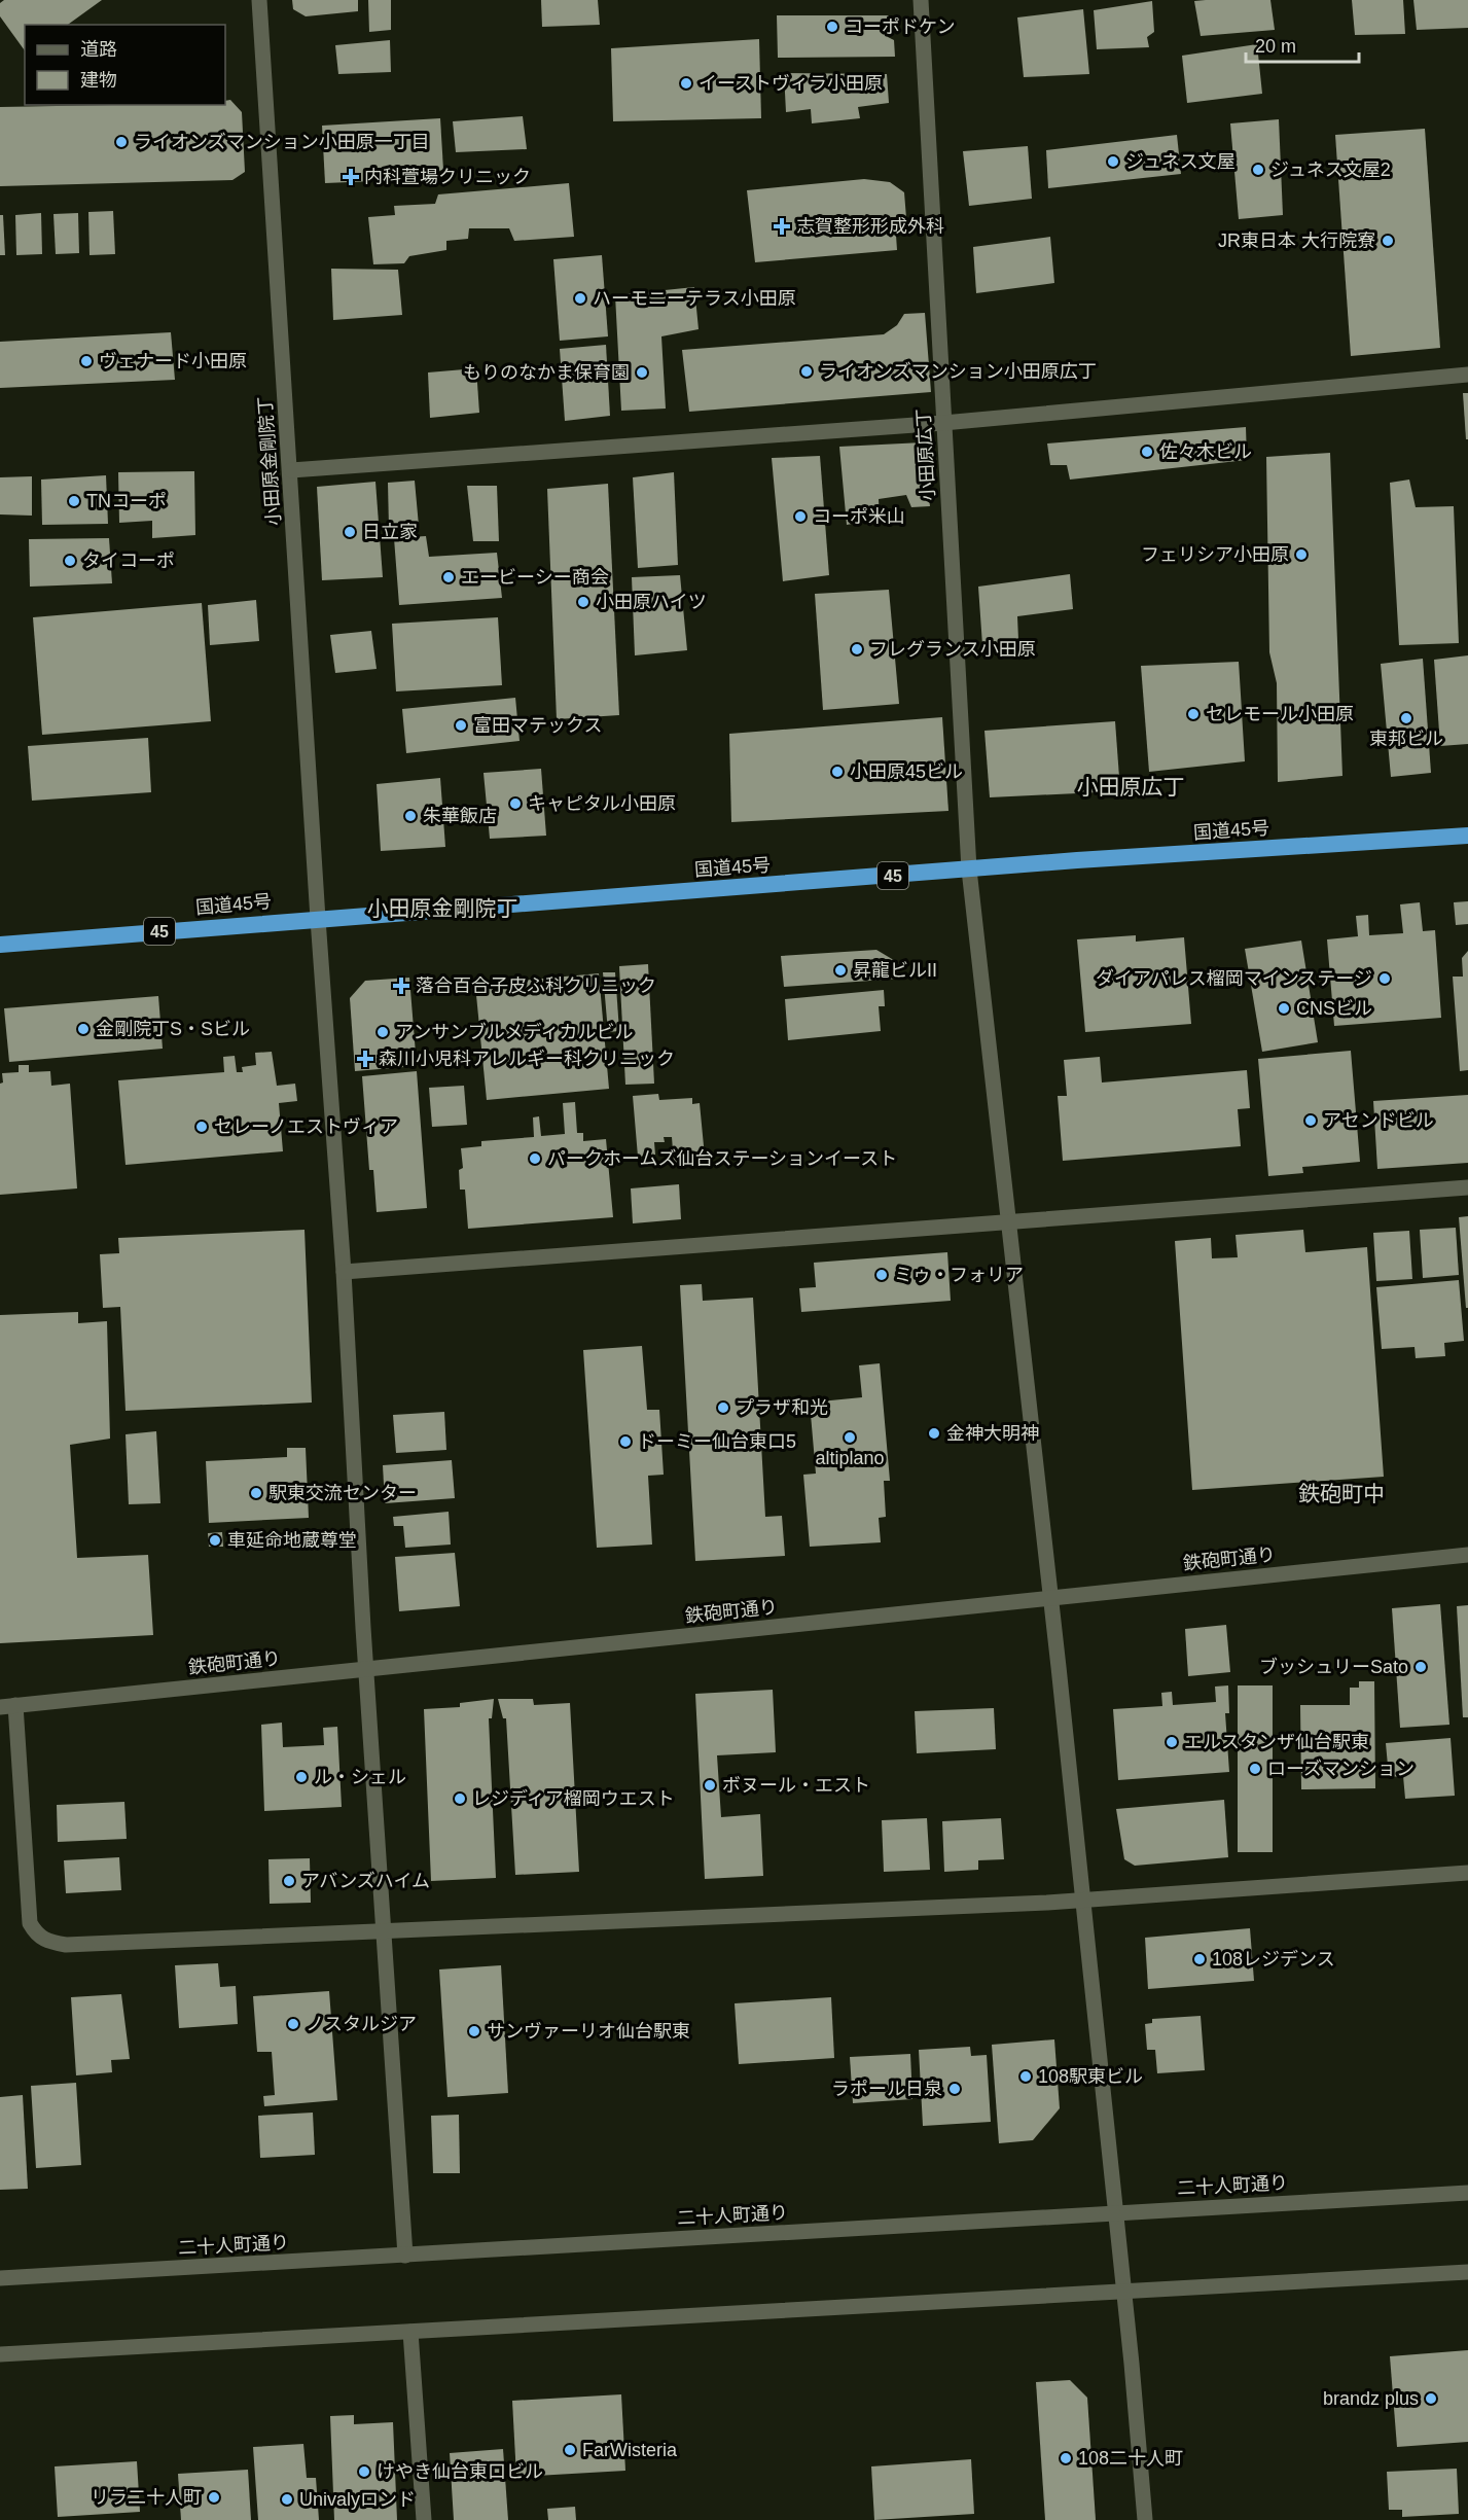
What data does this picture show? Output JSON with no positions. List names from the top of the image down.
{
  "streets": {
    "highway": ["国道45号", "45"],
    "street": [
      "小田原広丁",
      "小田原金剛院丁",
      "鉄砲町通り",
      "二十人町通り"
    ]
  },
  "crossings": [
    ["小田原広丁", "国道45号"],
    ["小田原広丁", "鉄砲町通り"],
    ["小田原広丁", "二十人町通り"],
    ["小田原金剛院丁", "国道45号"],
    ["小田原金剛院丁", "鉄砲町通り"],
    ["小田原金剛院丁", "二十人町通り"]
  ],
  "districts": ["小田原広丁", "小田原金剛院丁", "鉄砲町中"],
  "places": {
    "other": [
      "コーポドケン",
      "イーストヴィラ小田原",
      "ライオンズマンション小田原一丁目",
      "ジュネス文屋",
      "ジュネス文屋2",
      "JR東日本 大行院寮",
      "ハーモニーテラス小田原",
      "ヴェナード小田原",
      "ライオンズマンション小田原広丁",
      "もりのなかま保育園",
      "佐々木ビル",
      "TNコーポ",
      "コーポ米山",
      "日立家",
      "フェリシア小田原",
      "タイコーポ",
      "エービーシー商会",
      "小田原ハイツ",
      "フレグランス小田原",
      "セレモール小田原",
      "東邦ビル",
      "富田マテックス",
      "小田原45ビル",
      "キャピタル小田原",
      "朱華飯店",
      "昇龍ビルII",
      "ダイアパレス榴岡マインステージ",
      "CNSビル",
      "金剛院丁S・Sビル",
      "アンサンブルメディカルビル",
      "アセンドビル",
      "セレーノエストヴィア",
      "パークホームズ仙台ステーションイースト",
      "ミゥ・フォリア",
      "プラザ和光",
      "金神大明神",
      "altiplano",
      "ドーミー仙台東口5",
      "駅東交流センター",
      "車延命地蔵尊堂",
      "ブッシュリーSato",
      "エルスタンザ仙台駅東",
      "ローズマンション",
      "ル・シェル",
      "ボヌール・エスト",
      "レジディア榴岡ウエスト",
      "アバンズハイム",
      "108レジデンス",
      "ノスタルジア",
      "サンヴァーリオ仙台駅東",
      "108駅東ビル",
      "ラポール日泉",
      "brandz plus",
      "FarWisteria",
      "108二十人町",
      "けやき仙台東口ビル",
      "リラ二十人町",
      "Univalyロンド"
    ],
    "health": [
      "内科萱場クリニック",
      "志賀整形形成外科",
      "落合百合子皮ふ科クリニック",
      "森川小児科アレルギー科クリニック"
    ]
  },
  "legend": ["道路", "建物"],
  "scale_bar": "20 m"
}
